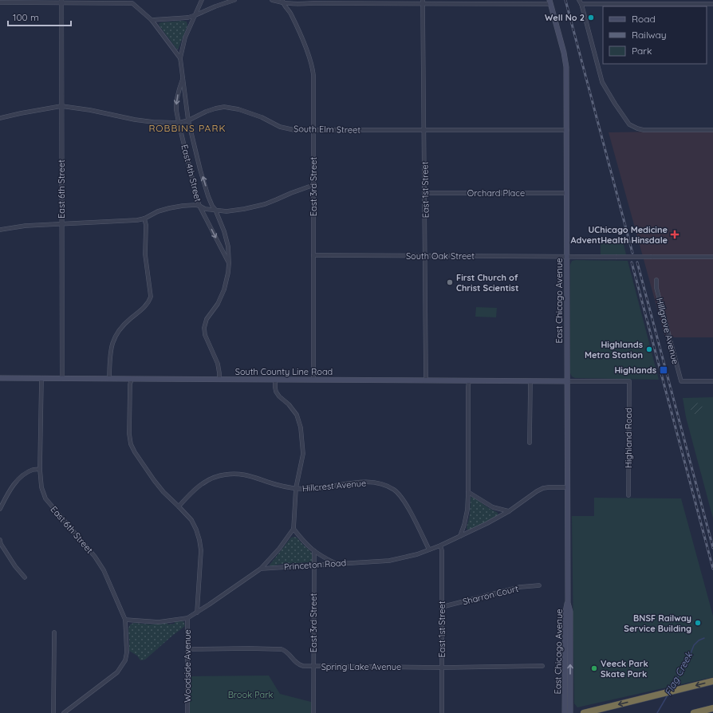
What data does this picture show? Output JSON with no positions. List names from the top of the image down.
{
  "streets": {
    "main road": ["East Chicago Avenue", "South County Line Road"],
    "street": [
      "South Elm Street",
      "East 4th Street",
      "East 3rd Street",
      "East 6th Street",
      "East 1st Street",
      "Orchard Place",
      "South Oak Street",
      "Hillgrove Avenue",
      "Highland Road",
      "Hillcrest Avenue",
      "Princeton Road",
      "Sharron Court",
      "Woodside Avenue",
      "Spring Lake Avenue"
    ]
  },
  "crossings": [
    ["South Elm Street", "East 4th Street"],
    ["South Elm Street", "East 3rd Street"],
    ["South Elm Street", "East 6th Street"],
    ["South Elm Street", "East 1st Street"],
    ["South Elm Street", "East Chicago Avenue"],
    ["East 4th Street", "South County Line Road"],
    ["East 3rd Street", "South Oak Street"],
    ["East 3rd Street", "South County Line Road"],
    ["East 3rd Street", "Princeton Road"],
    ["East 3rd Street", "Spring Lake Avenue"],
    ["East 6th Street", "South County Line Road"],
    ["East 1st Street", "Orchard Place"],
    ["East 1st Street", "South Oak Street"],
    ["East 1st Street", "South County Line Road"],
    ["East 1st Street", "Princeton Road"],
    ["East 1st Street", "Sharron Court"],
    ["East 1st Street", "Spring Lake Avenue"],
    ["Orchard Place", "East Chicago Avenue"],
    ["South Oak Street", "East Chicago Avenue"],
    ["East Chicago Avenue", "South County Line Road"],
    ["East Chicago Avenue", "Highland Road"],
    ["East Chicago Avenue", "Princeton Road"],
    ["South County Line Road", "Highland Road"],
    ["Hillcrest Avenue", "Princeton Road"],
    ["Woodside Avenue", "Spring Lake Avenue"]
  ],
  "districts": ["ROBBINS PARK"],
  "water": ["Flag Creek"],
  "parks": ["Brook Park"],
  "places": {
    "other": [
      "Well No 2",
      "First Church of Christ Scientist",
      "Highlands Metra Station",
      "BNSF Railway Service Building",
      "Veeck Park Skate Park"
    ],
    "health": ["UChicago Medicine AdventHealth Hinsdale"],
    "transit": ["Highlands"]
  },
  "legend": ["Road", "Railway", "Park"],
  "scale_bar": "100 m"
}
